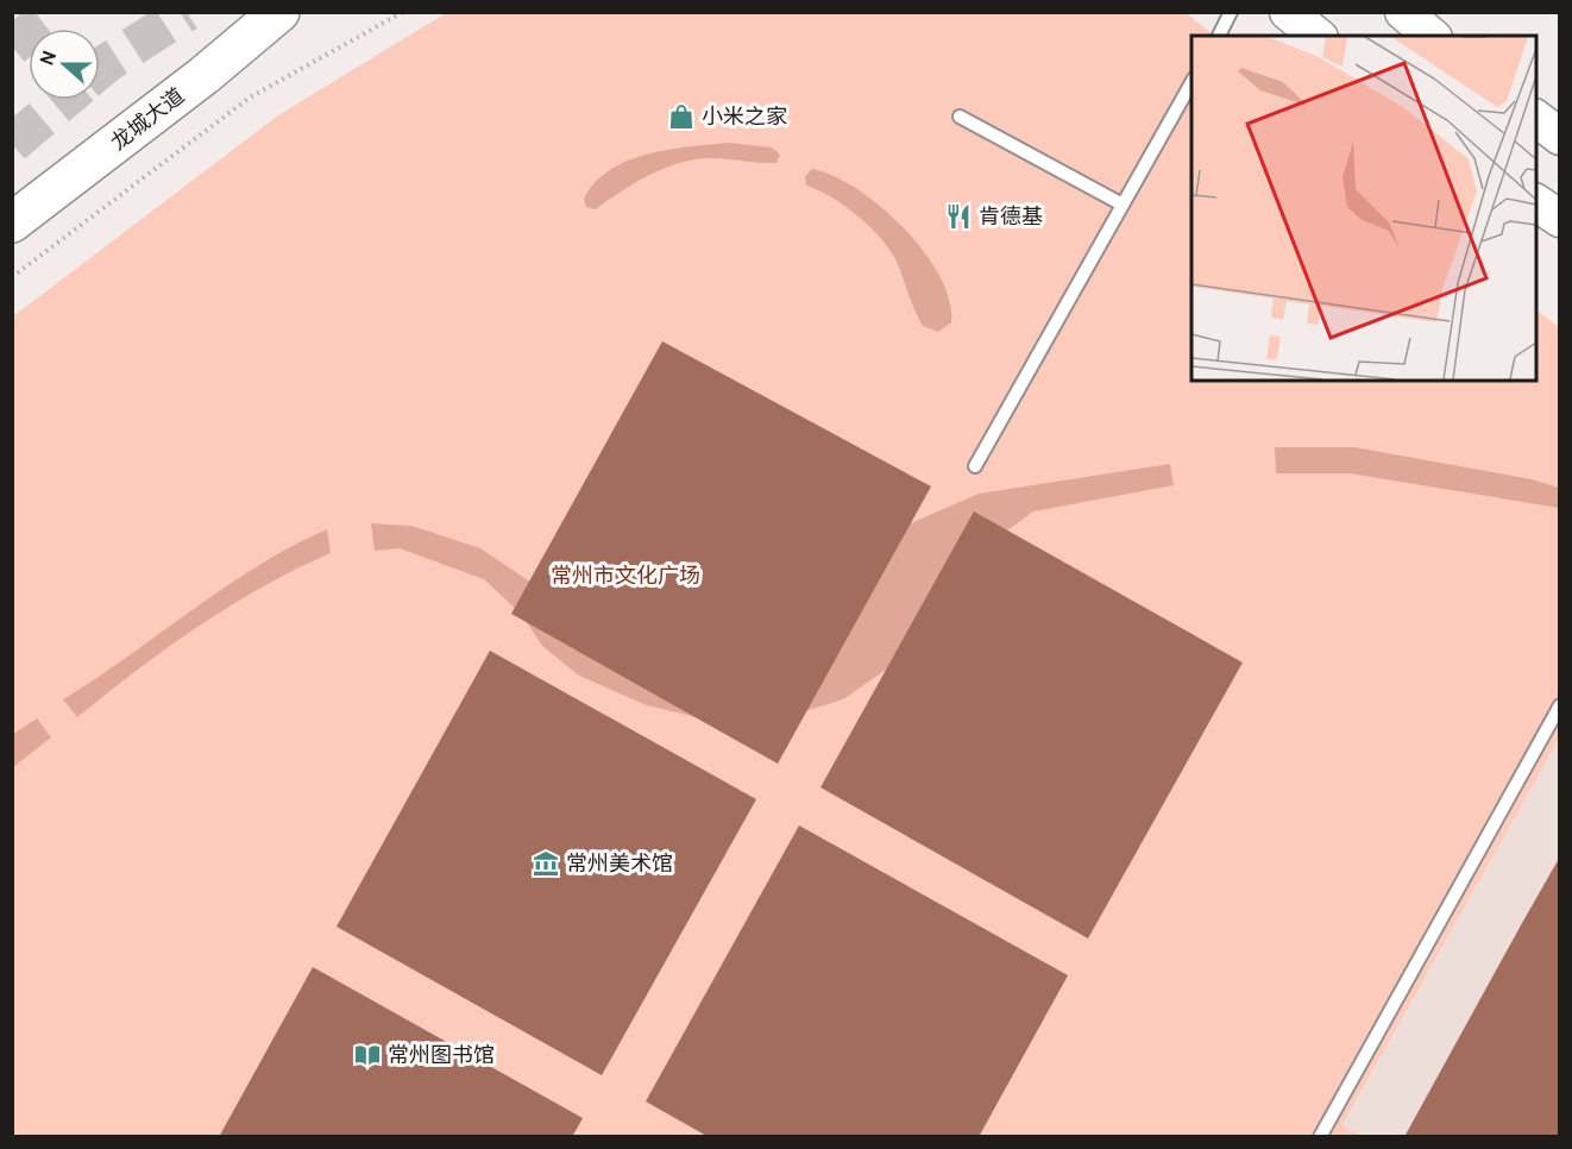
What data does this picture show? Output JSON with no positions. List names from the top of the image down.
{
  "streets": {
    "main road": ["龙城大道"]
  },
  "parks": ["常州市文化广场"],
  "places": {
    "shop": ["小米之家"],
    "restaurant": ["肯德基"],
    "museum": ["常州美术馆"],
    "library": ["常州图书馆"]
  },
  "north": "left"
}
